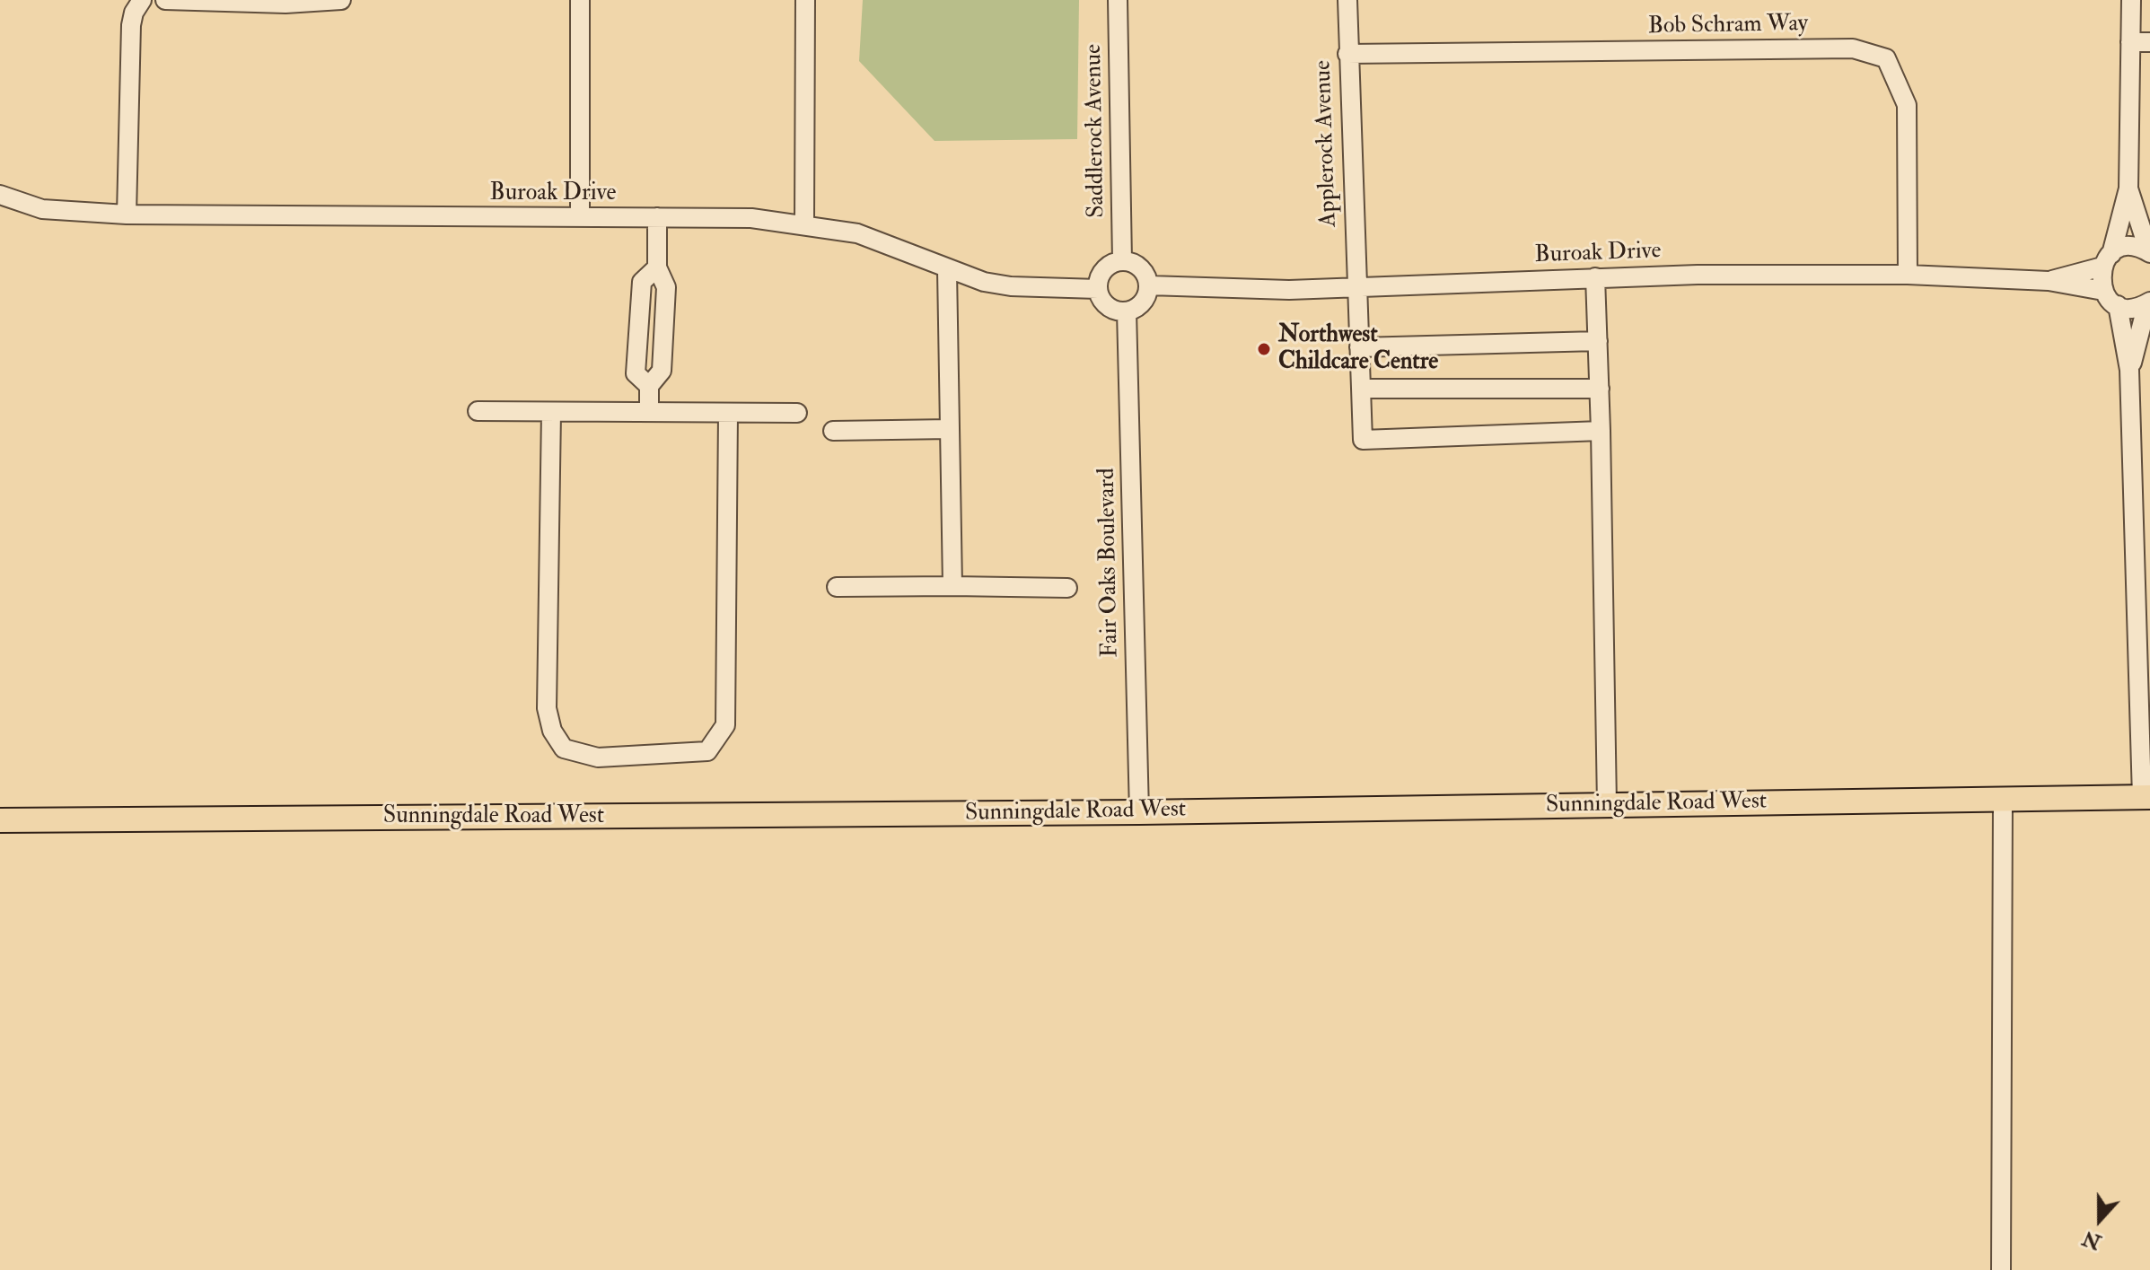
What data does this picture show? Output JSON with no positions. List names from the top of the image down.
{
  "streets": {
    "main road": ["Sunningdale Road West"],
    "street": [
      "Bob Schram Way",
      "Saddlerock Avenue",
      "Applerock Avenue",
      "Buroak Drive",
      "Fair Oaks Boulevard"
    ]
  },
  "crossings": [
    ["Bob Schram Way", "Applerock Avenue"],
    ["Bob Schram Way", "Buroak Drive"],
    ["Saddlerock Avenue", "Buroak Drive"],
    ["Saddlerock Avenue", "Fair Oaks Boulevard"],
    ["Applerock Avenue", "Buroak Drive"],
    ["Buroak Drive", "Fair Oaks Boulevard"],
    ["Fair Oaks Boulevard", "Sunningdale Road West"]
  ],
  "places": ["Northwest Childcare Centre"],
  "north": "bottom"
}
